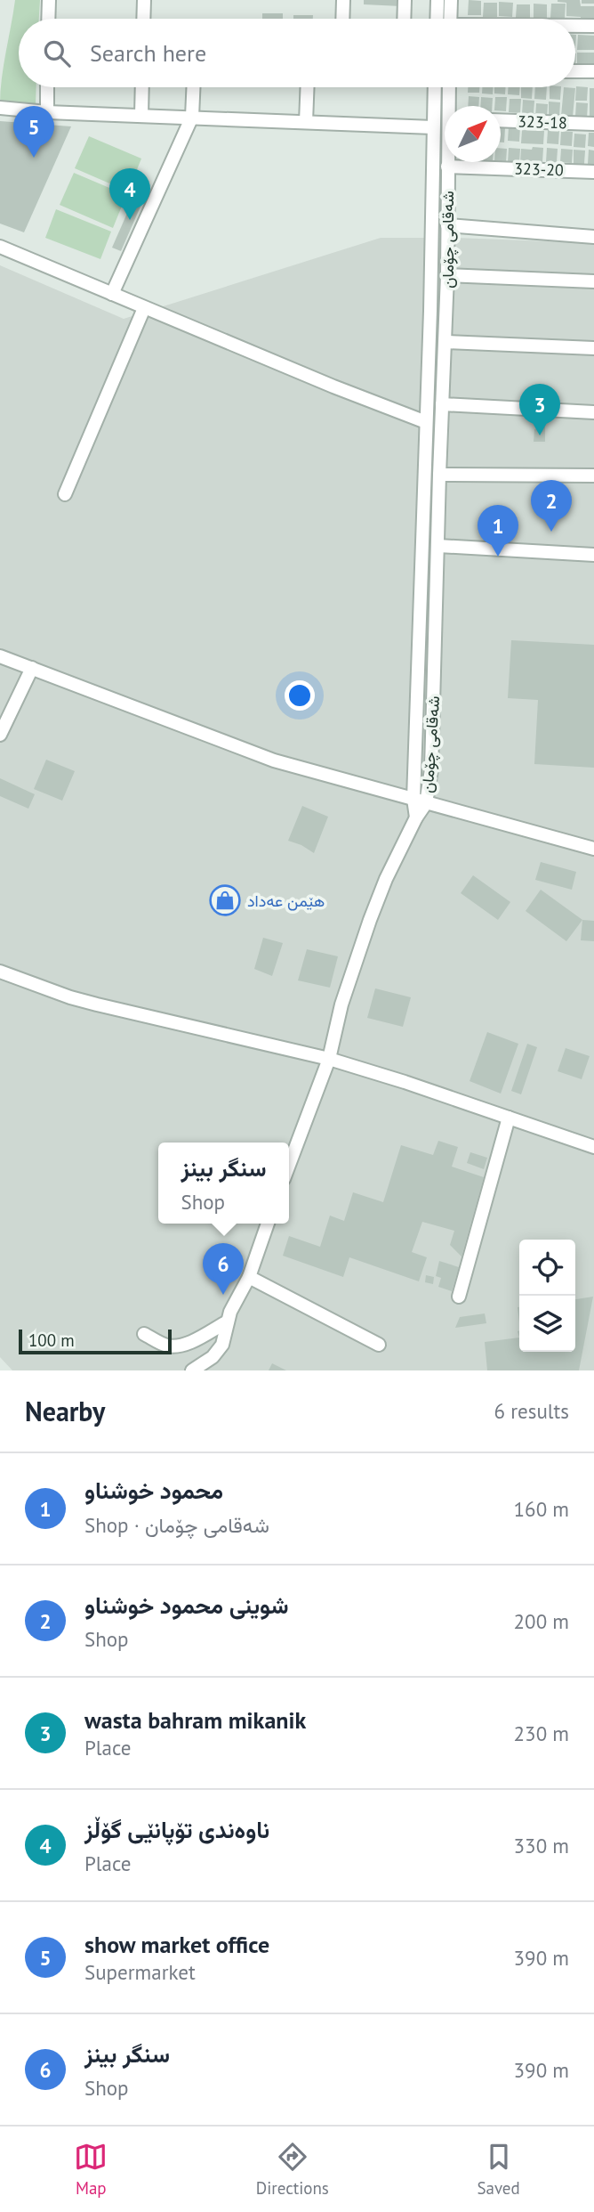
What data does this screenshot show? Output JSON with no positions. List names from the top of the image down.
{
  "streets": {
    "street": ["323-18", "323-20", "شەقامی چۆمان"]
  },
  "crossings": [
    ["323-20", "شەقامی چۆمان"]
  ],
  "places": {
    "shop": ["هێمن عەداد"]
  },
  "scale_bar": "100 m",
  "north": "top right",
  "page": {
    "search": "Search here",
    "pins": [
      "5",
      "4",
      "3",
      "2",
      "1",
      "6"
    ],
    "popup": ["سنگر بينز", "Shop"],
    "scale": "100 m",
    "heading": ["Nearby", "6 results"],
    "list": [
      {
        "mark": "1",
        "name": "محمود خوشناو",
        "note": "Shop · شەقامی چۆمان",
        "value": "160 m"
      },
      {
        "mark": "2",
        "name": "شوينى محمود خوشناو",
        "note": "Shop",
        "value": "200 m"
      },
      {
        "mark": "3",
        "name": "wasta bahram mikanik",
        "note": "Place",
        "value": "230 m"
      },
      {
        "mark": "4",
        "name": "ناوەندی تۆپانێی گۆڵز",
        "note": "Place",
        "value": "330 m"
      },
      {
        "mark": "5",
        "name": "show market office",
        "note": "Supermarket",
        "value": "390 m"
      },
      {
        "mark": "6",
        "name": "سنگر بينز",
        "note": "Shop",
        "value": "390 m"
      }
    ],
    "nav": ["Map", "Directions", "Saved"]
  }
}
